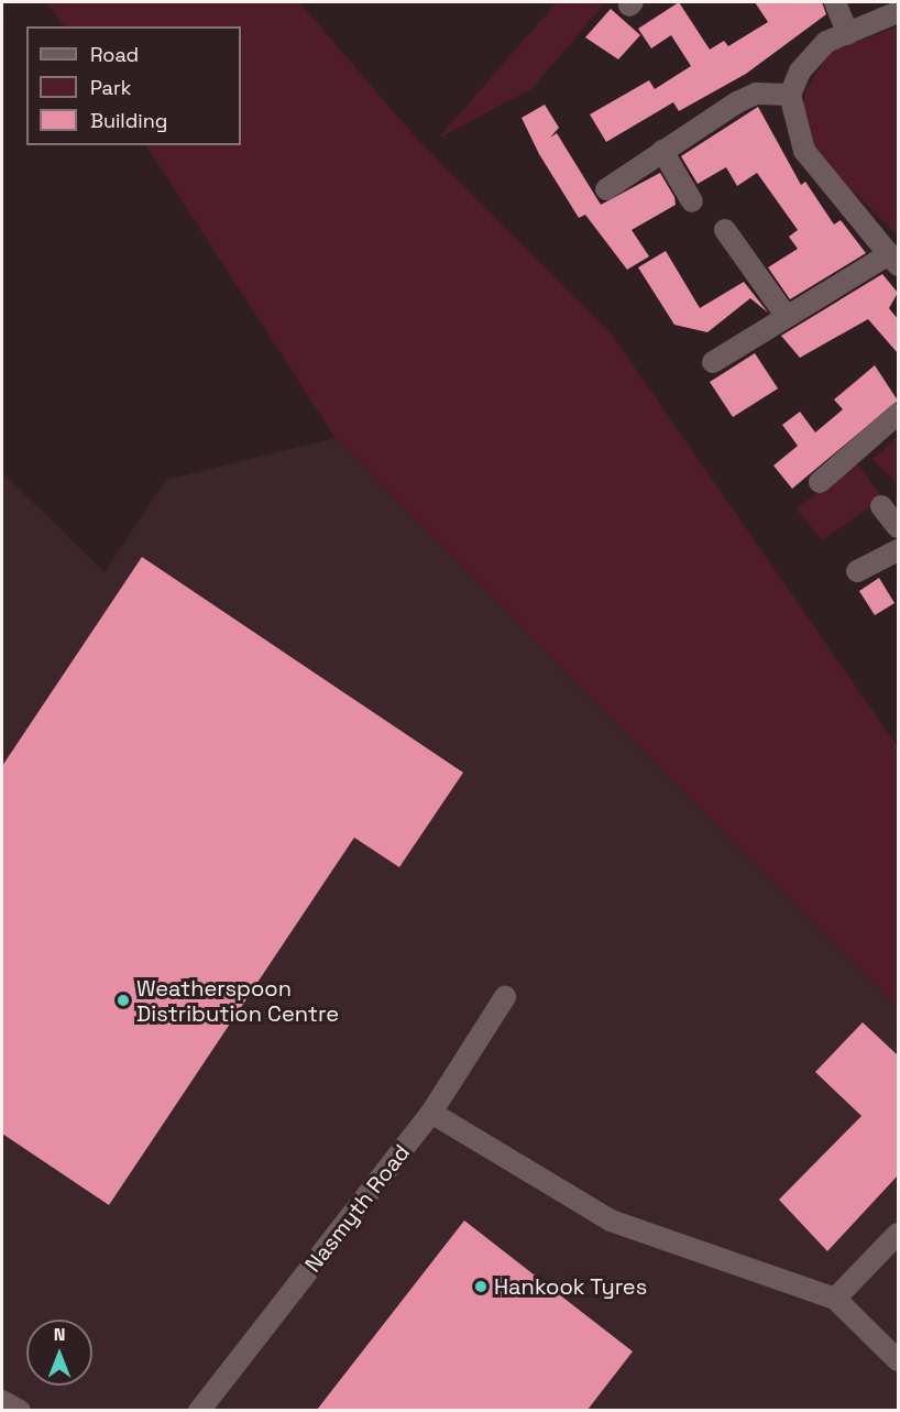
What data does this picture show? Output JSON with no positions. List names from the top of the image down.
{
  "streets": {
    "street": ["Nasmyth Road"]
  },
  "places": ["Weatherspoon Distribution Centre", "Hankook Tyres"],
  "legend": ["Road", "Park", "Building"],
  "north": "top"
}
